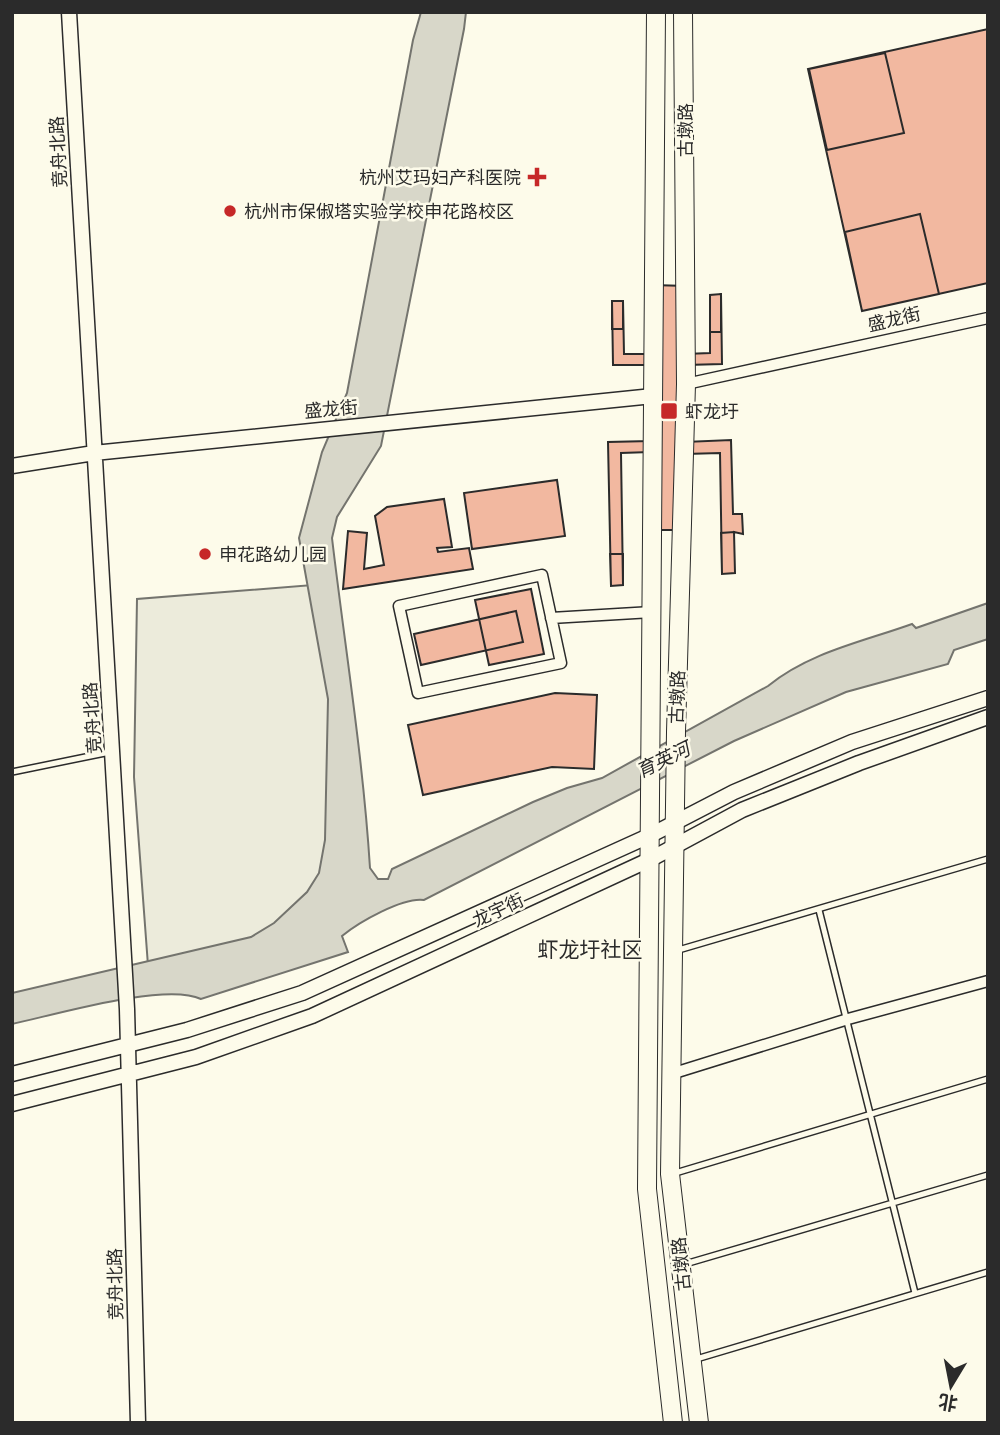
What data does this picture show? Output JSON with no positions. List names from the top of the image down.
{
  "streets": {
    "main road": ["古墩路"],
    "street": ["竞舟北路", "盛龙街", "龙宇街"]
  },
  "crossings": [
    ["古墩路", "盛龙街"],
    ["古墩路", "龙宇街"],
    ["竞舟北路", "盛龙街"],
    ["竞舟北路", "龙宇街"]
  ],
  "districts": ["虾龙圩社区"],
  "water": ["育英河"],
  "places": {
    "health": ["杭州艾玛妇产科医院"],
    "other": ["杭州市保俶塔实验学校申花路校区", "申花路幼儿园"],
    "transit": ["虾龙圩"]
  },
  "north": "bottom"
}
